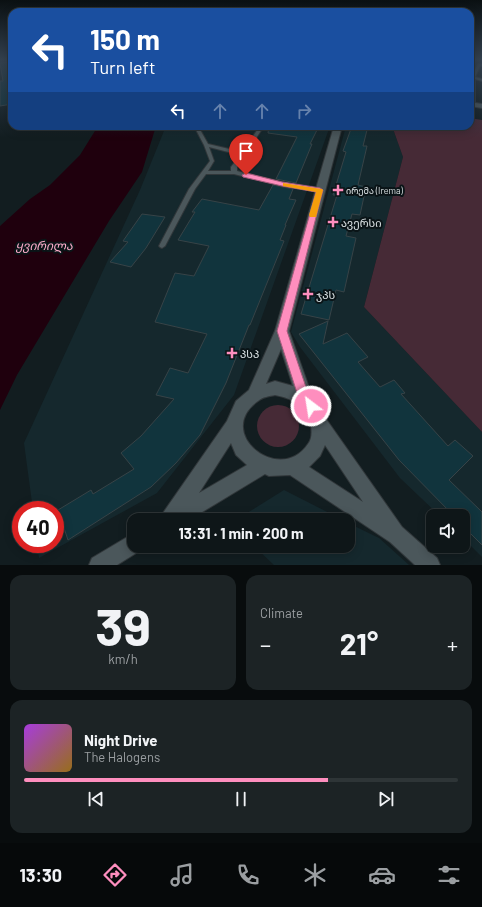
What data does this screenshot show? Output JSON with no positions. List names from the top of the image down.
{
  "water": ["ყვირილა"],
  "places": {
    "health": [
      "ირემა (Irema)",
      "ავერსი",
      "ჯპს",
      "პსპ"
    ]
  },
  "page": {
    "turn": ["150 m", "Turn left"],
    "limit": "40",
    "trip": "13:31 · 1 min · 200 m",
    "tile": [
      ["39", "km/h"],
      "Climate"
    ],
    "heat": ["−", "21°", "+"],
    "song": ["Night Drive", "The Halogens"],
    "tabs": "13:30"
  }
}
